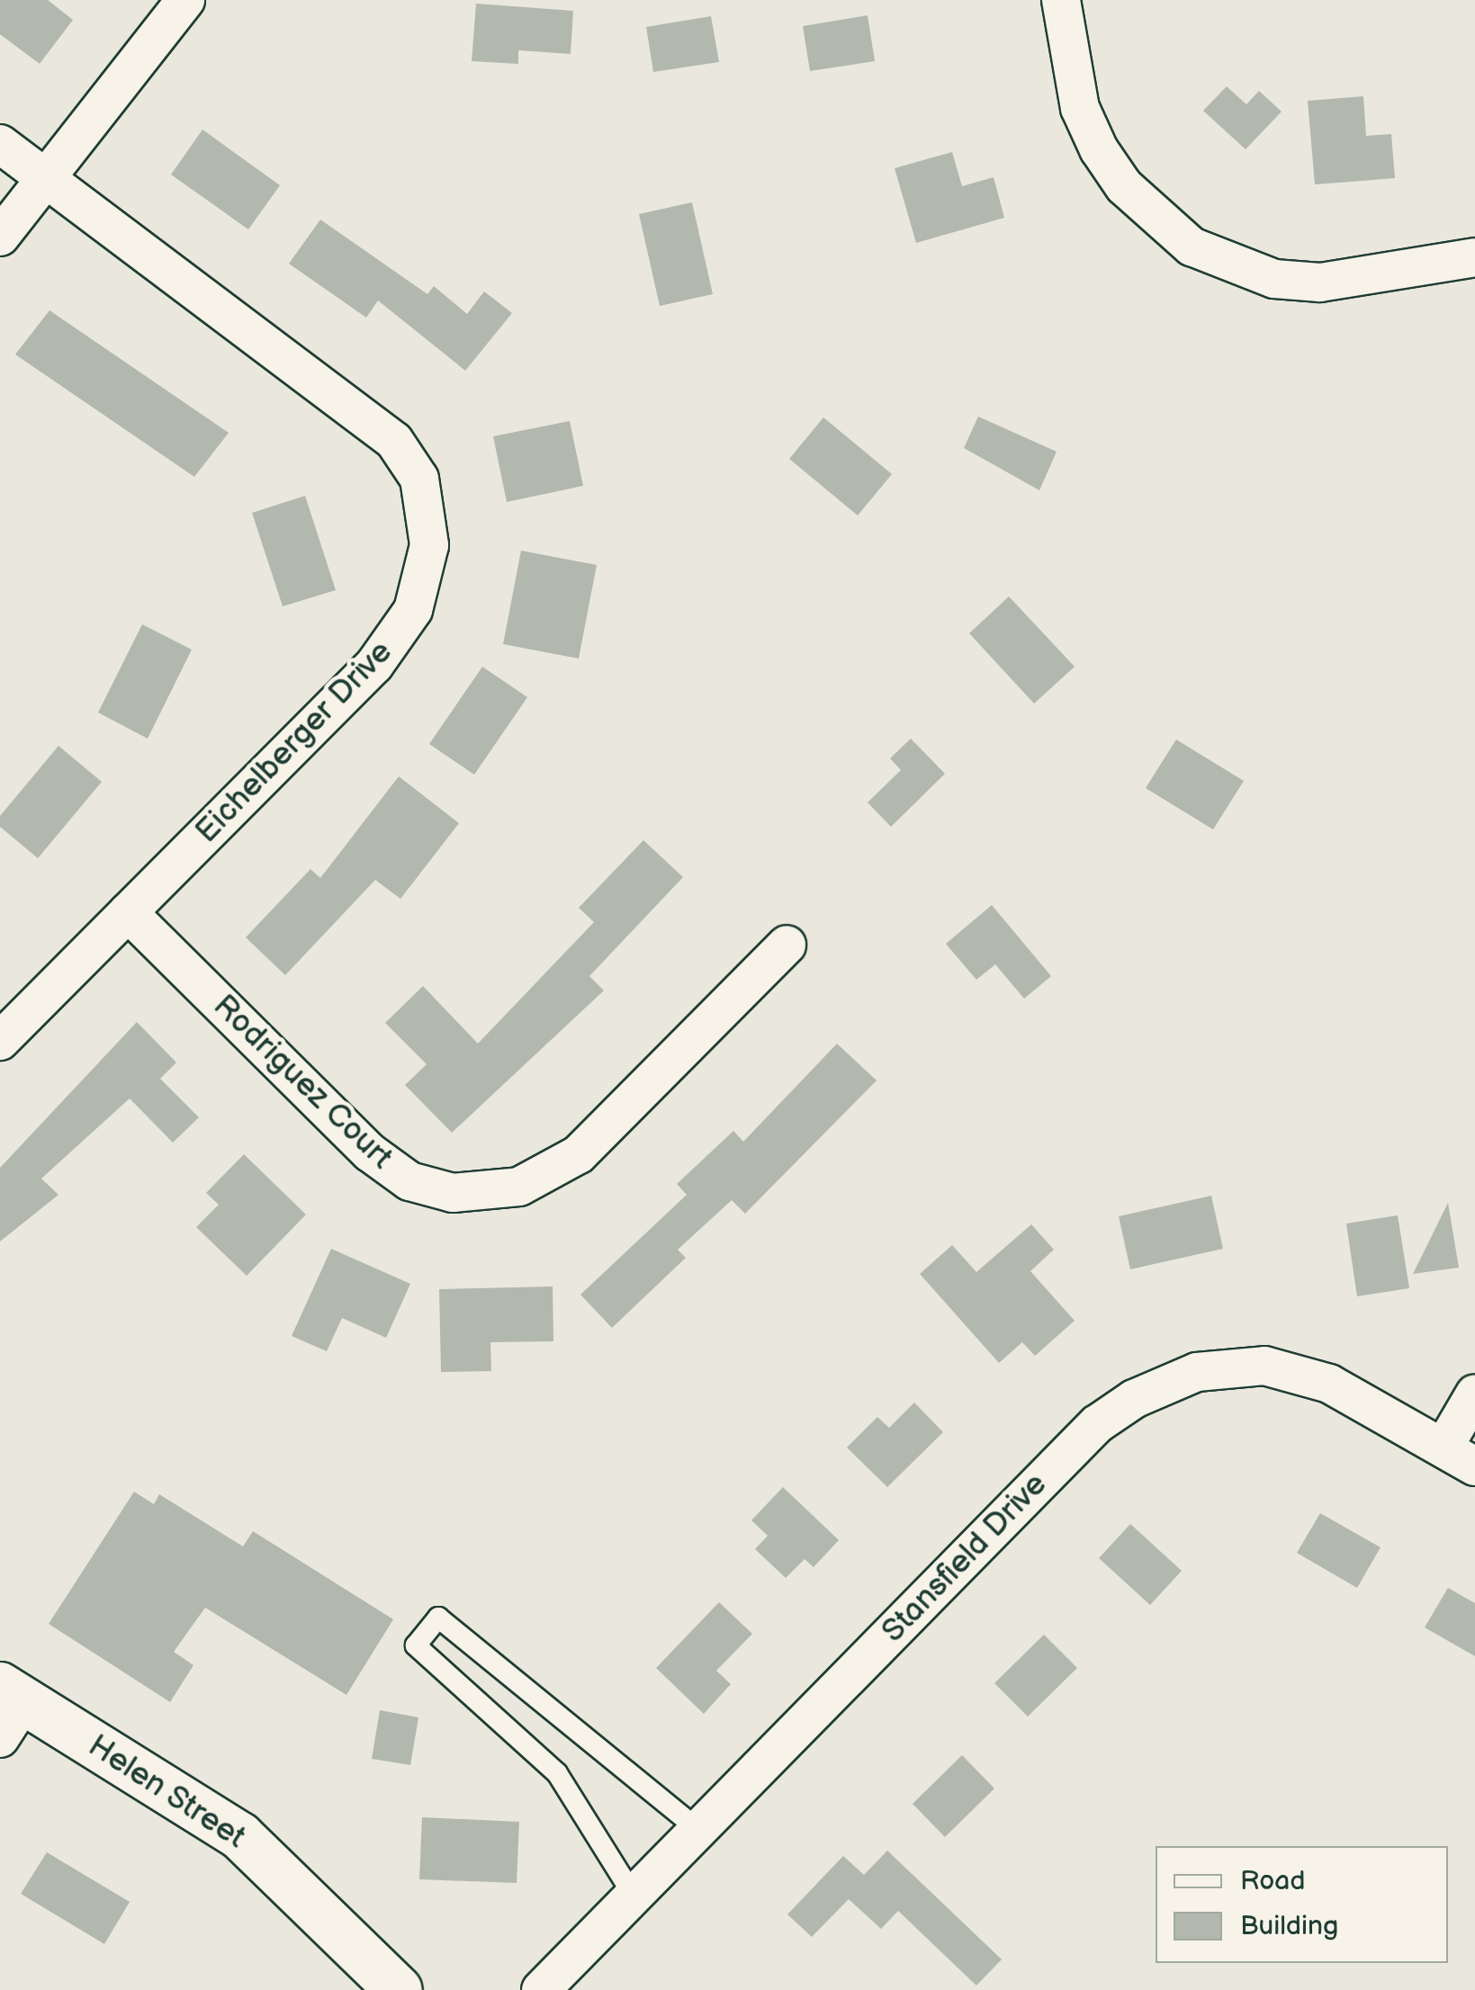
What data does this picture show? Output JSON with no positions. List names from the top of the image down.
{
  "streets": {
    "street": [
      "Eichelberger Drive",
      "Rodriguez Court",
      "Stansfield Drive",
      "Helen Street"
    ]
  },
  "crossings": [
    ["Eichelberger Drive", "Rodriguez Court"]
  ],
  "legend": ["Road", "Building"]
}
